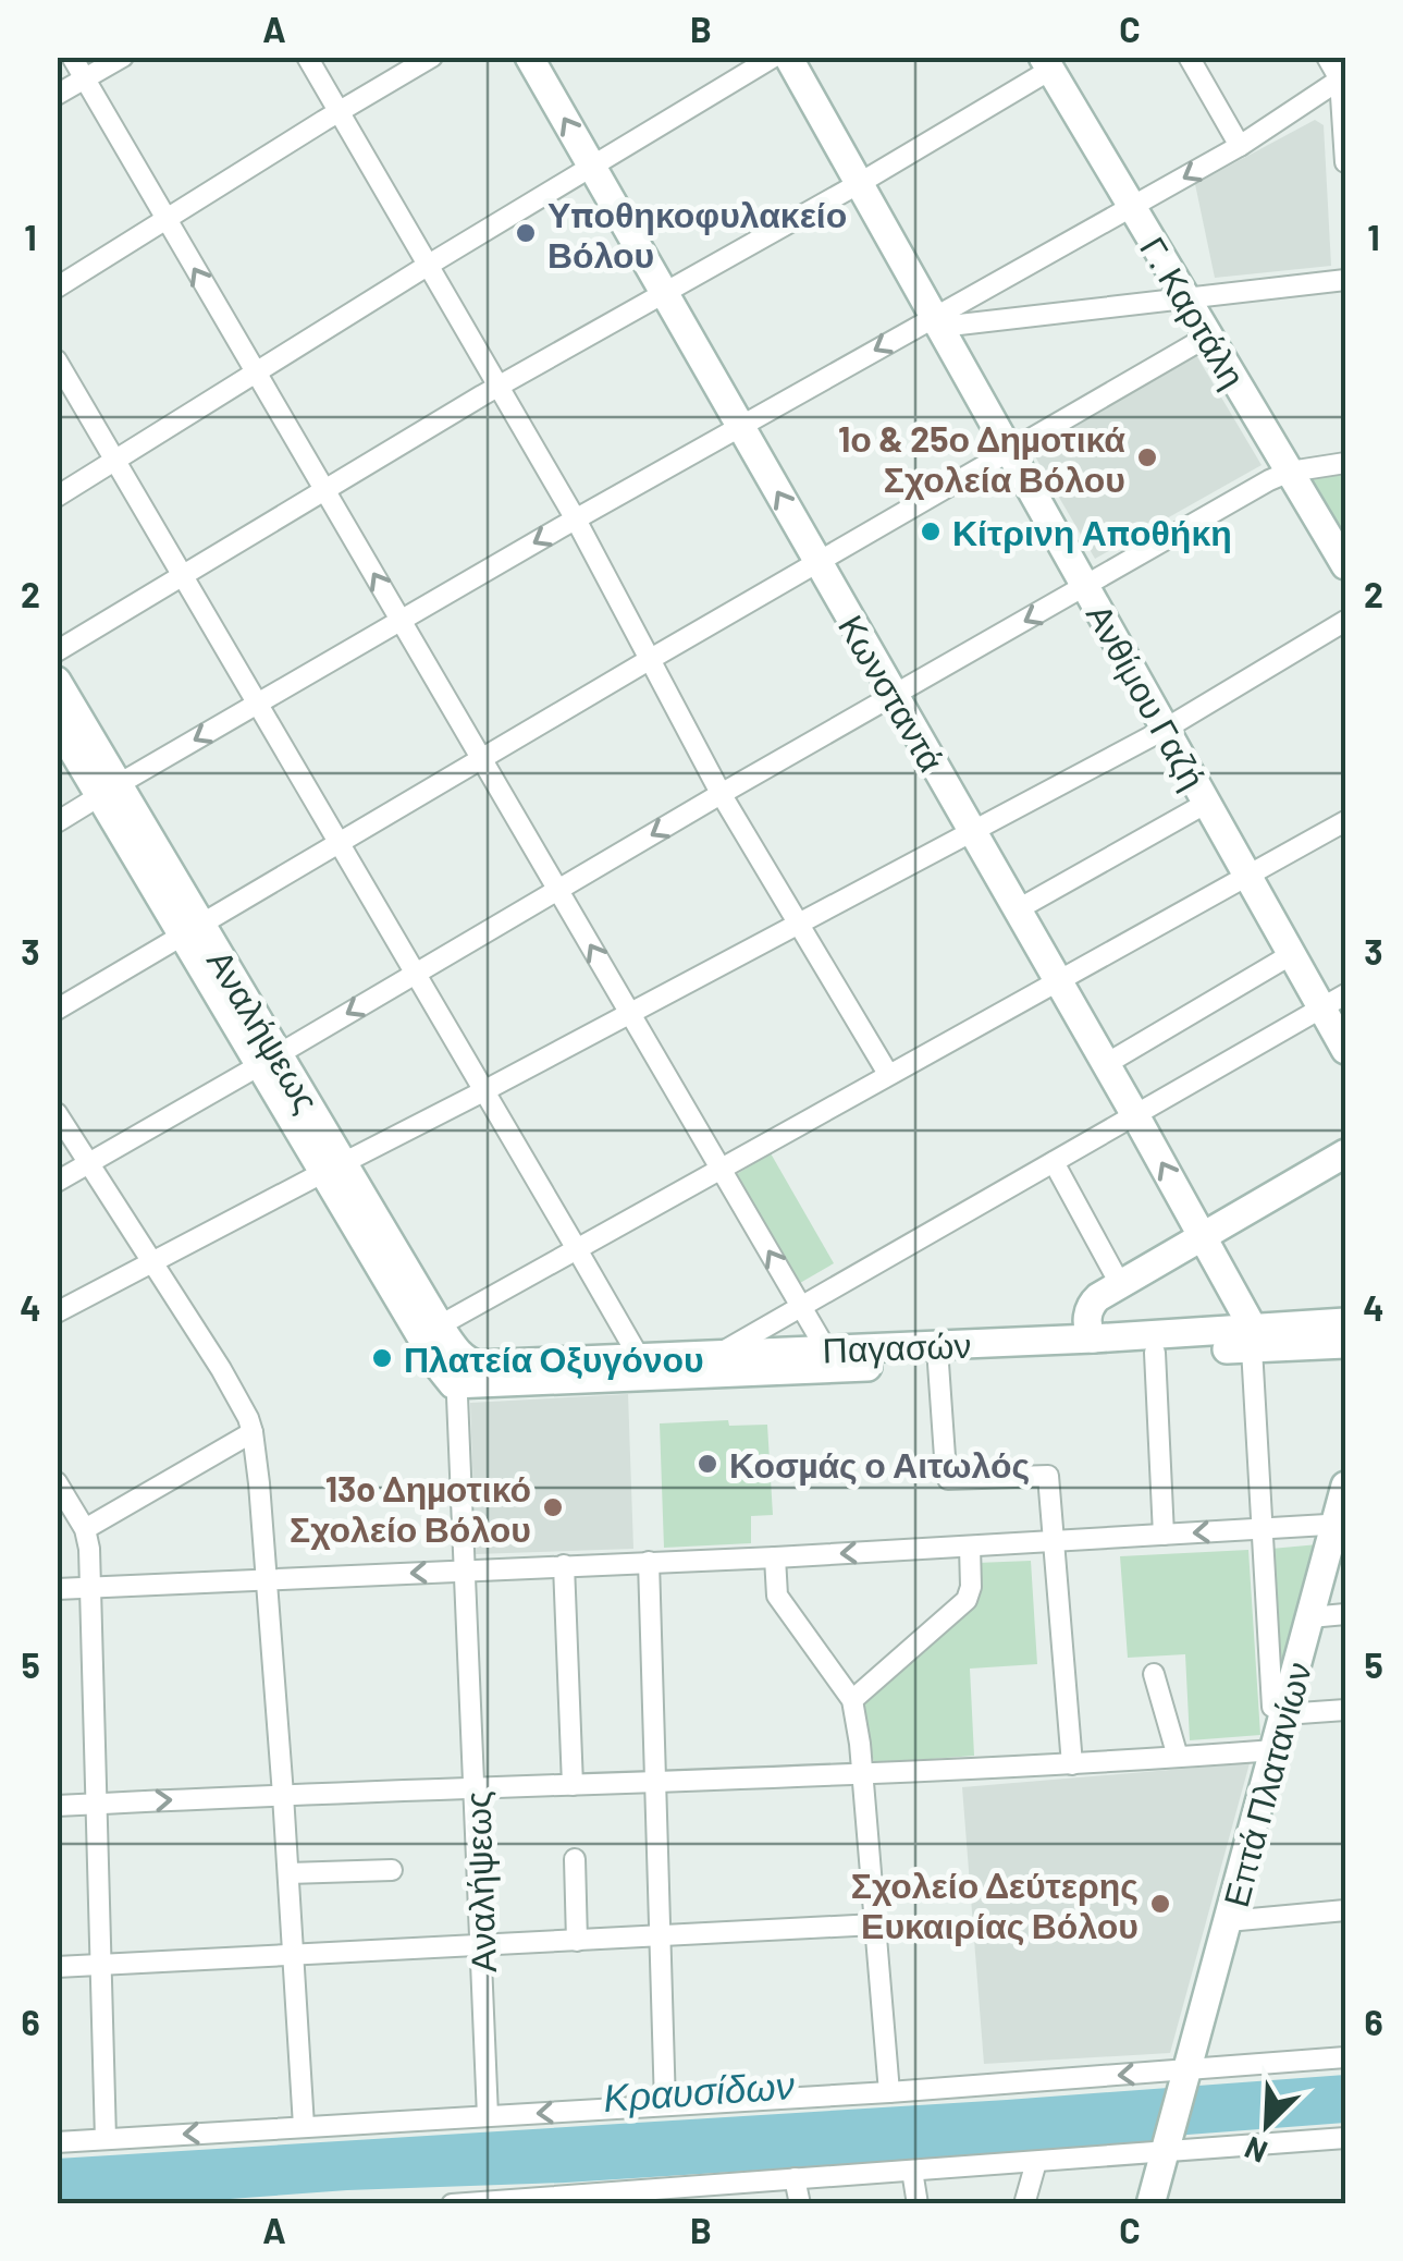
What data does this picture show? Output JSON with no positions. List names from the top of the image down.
{
  "streets": {
    "street": [
      "Γ. Καρτάλη",
      "Κωνσταντά",
      "Ανθίμου Γαζή",
      "Αναλήψεως",
      "Παγασών",
      "Επτά Πλατανίων"
    ]
  },
  "crossings": [
    ["Κωνσταντά", "Παγασών"],
    ["Κωνσταντά", "Επτά Πλατανίων"],
    ["Αναλήψεως", "Παγασών"]
  ],
  "water": ["Κραυσίδων"],
  "places": [
    "Υποθηκοφυλακείο Βόλου",
    "1ο & 25ο Δημοτικά Σχολεία Βόλου",
    "Κίτρινη Αποθήκη",
    "Πλατεία Οξυγόνου",
    "Κοσμάς ο Αιτωλός",
    "13o Δημοτικό Σχολείο Βόλου",
    "Σχολείο Δεύτερης Ευκαιρίας Βόλου"
  ],
  "north": "bottom left",
  "grid": {
    "columns": ["A", "B", "C"],
    "rows": [
      "1",
      "2",
      "3",
      "4",
      "5",
      "6"
    ]
  }
}
